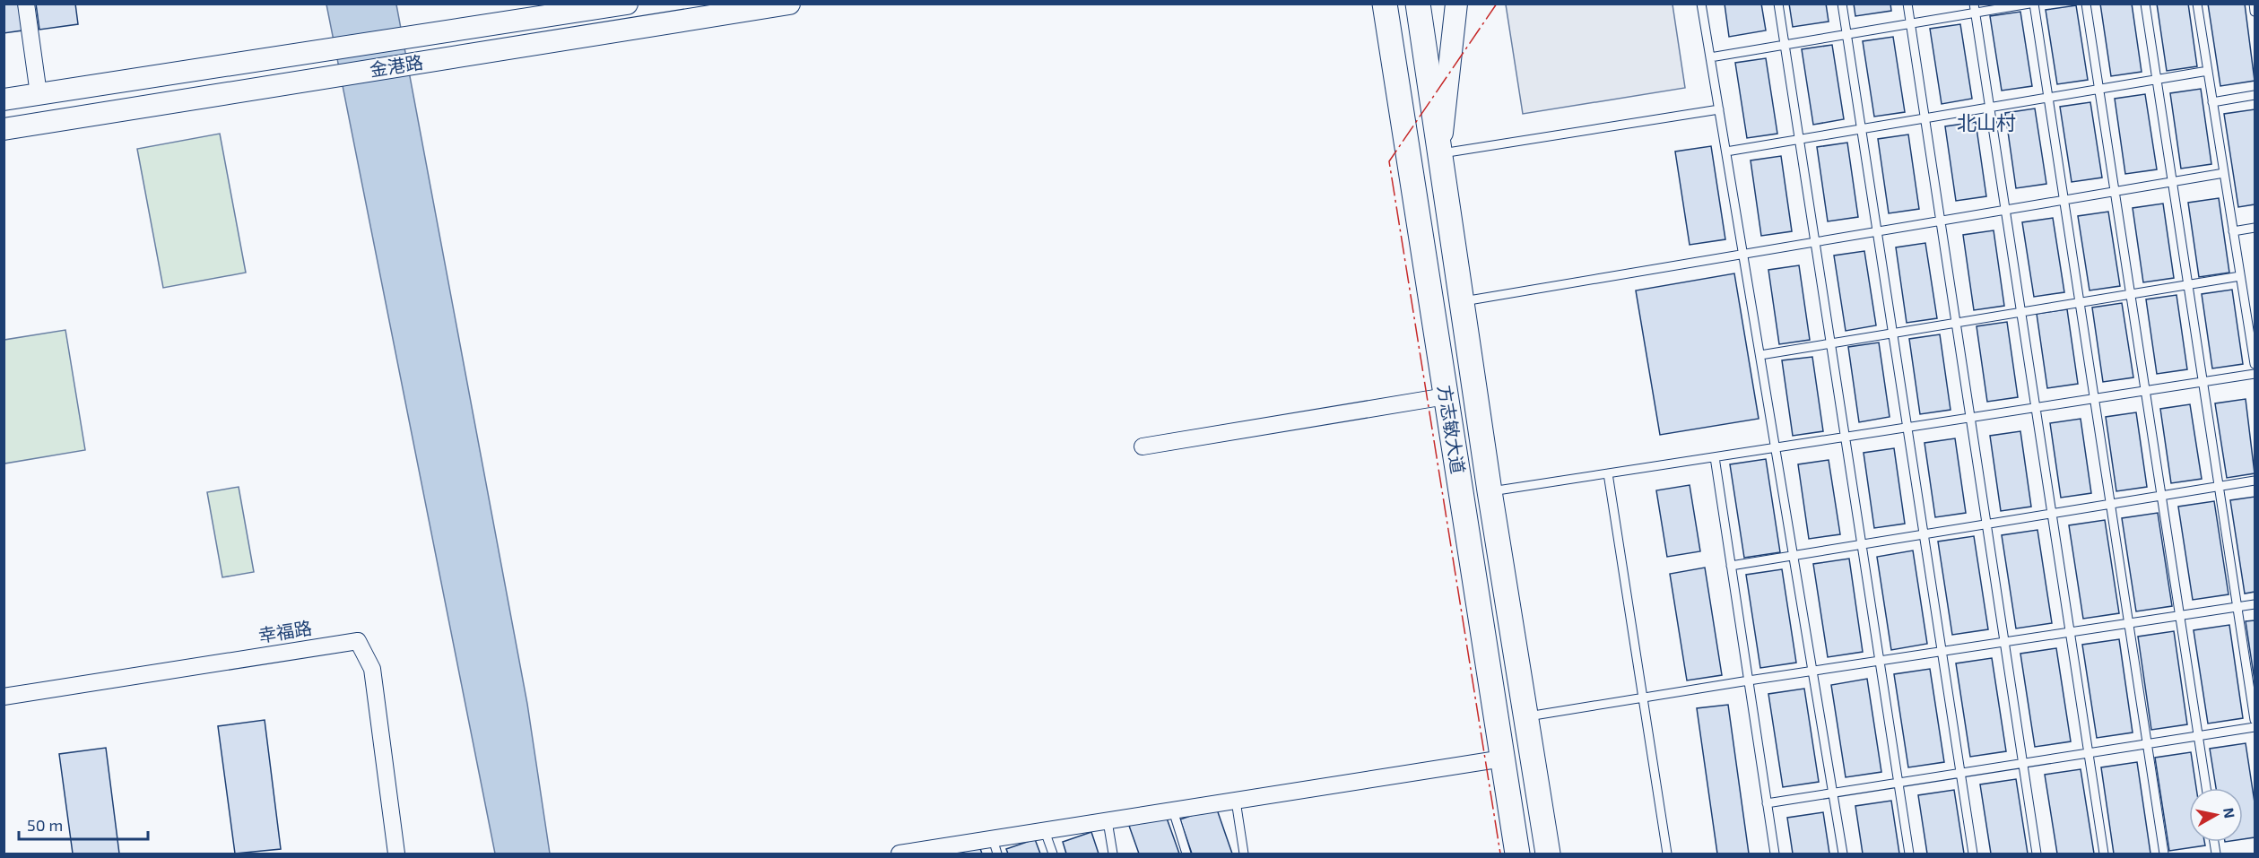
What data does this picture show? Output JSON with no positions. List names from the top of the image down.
{
  "streets": {
    "main road": ["金港路", "方志敏大道"],
    "street": ["幸福路"]
  },
  "districts": ["北山村"],
  "scale_bar": "50 m",
  "north": "right"
}
